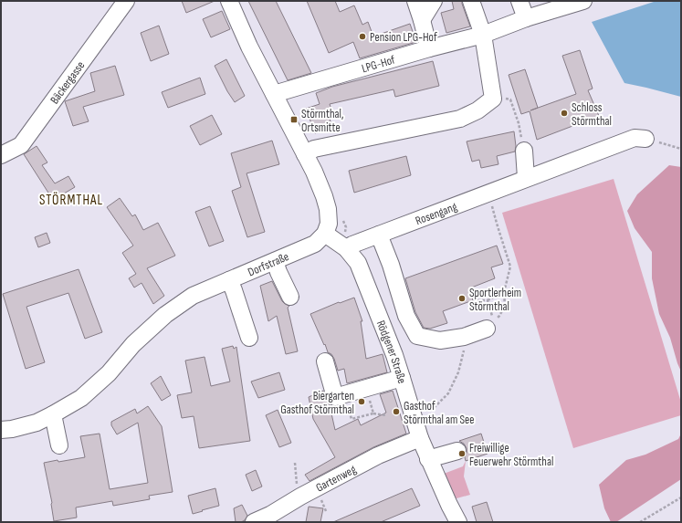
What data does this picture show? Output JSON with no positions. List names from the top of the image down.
{
  "streets": {
    "street": [
      "LPG-Hof",
      "Bäckergasse",
      "Rosengang",
      "Dorfstraße",
      "Rödgener Straße",
      "Gartenweg"
    ]
  },
  "crossings": [
    ["Rosengang", "Rödgener Straße"],
    ["Dorfstraße", "Rödgener Straße"],
    ["Rödgener Straße", "Gartenweg"]
  ],
  "districts": ["STÖRMTHAL"],
  "places": {
    "other": [
      "Pension LPG-Hof",
      "Schloss Störmthal",
      "Sportlerheim Störmthal",
      "Biergarten Gasthof Störmthal",
      "Gasthof Störmthal am See",
      "Freiwillige Feuerwehr Störmthal"
    ],
    "transit": ["Störmthal, Ortsmitte"]
  }
}
